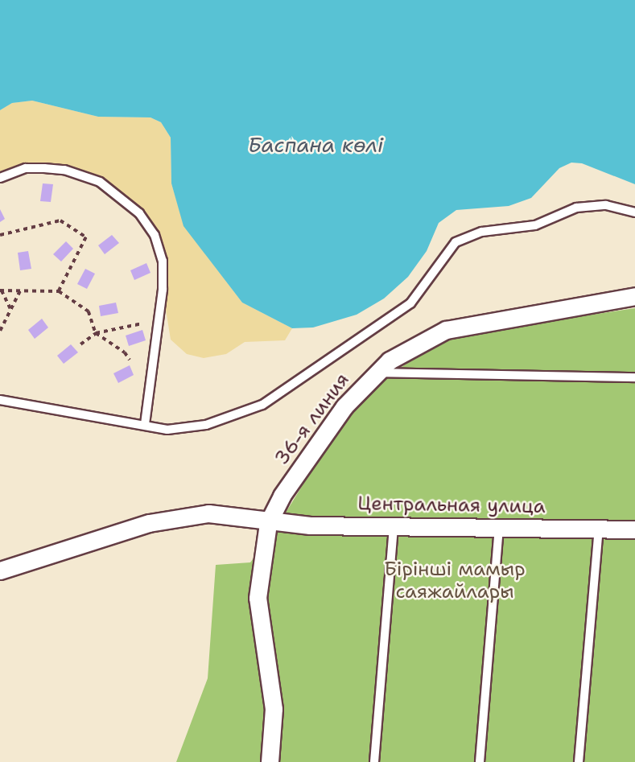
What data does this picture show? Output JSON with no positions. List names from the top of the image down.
{
  "streets": {
    "street": ["36-я линия", "Центральная улица"]
  },
  "crossings": [
    ["36-я линия", "Центральная улица"]
  ],
  "water": ["Баспана көлі"],
  "parks": ["Бірінші мамыр саяжайлары"]
}
